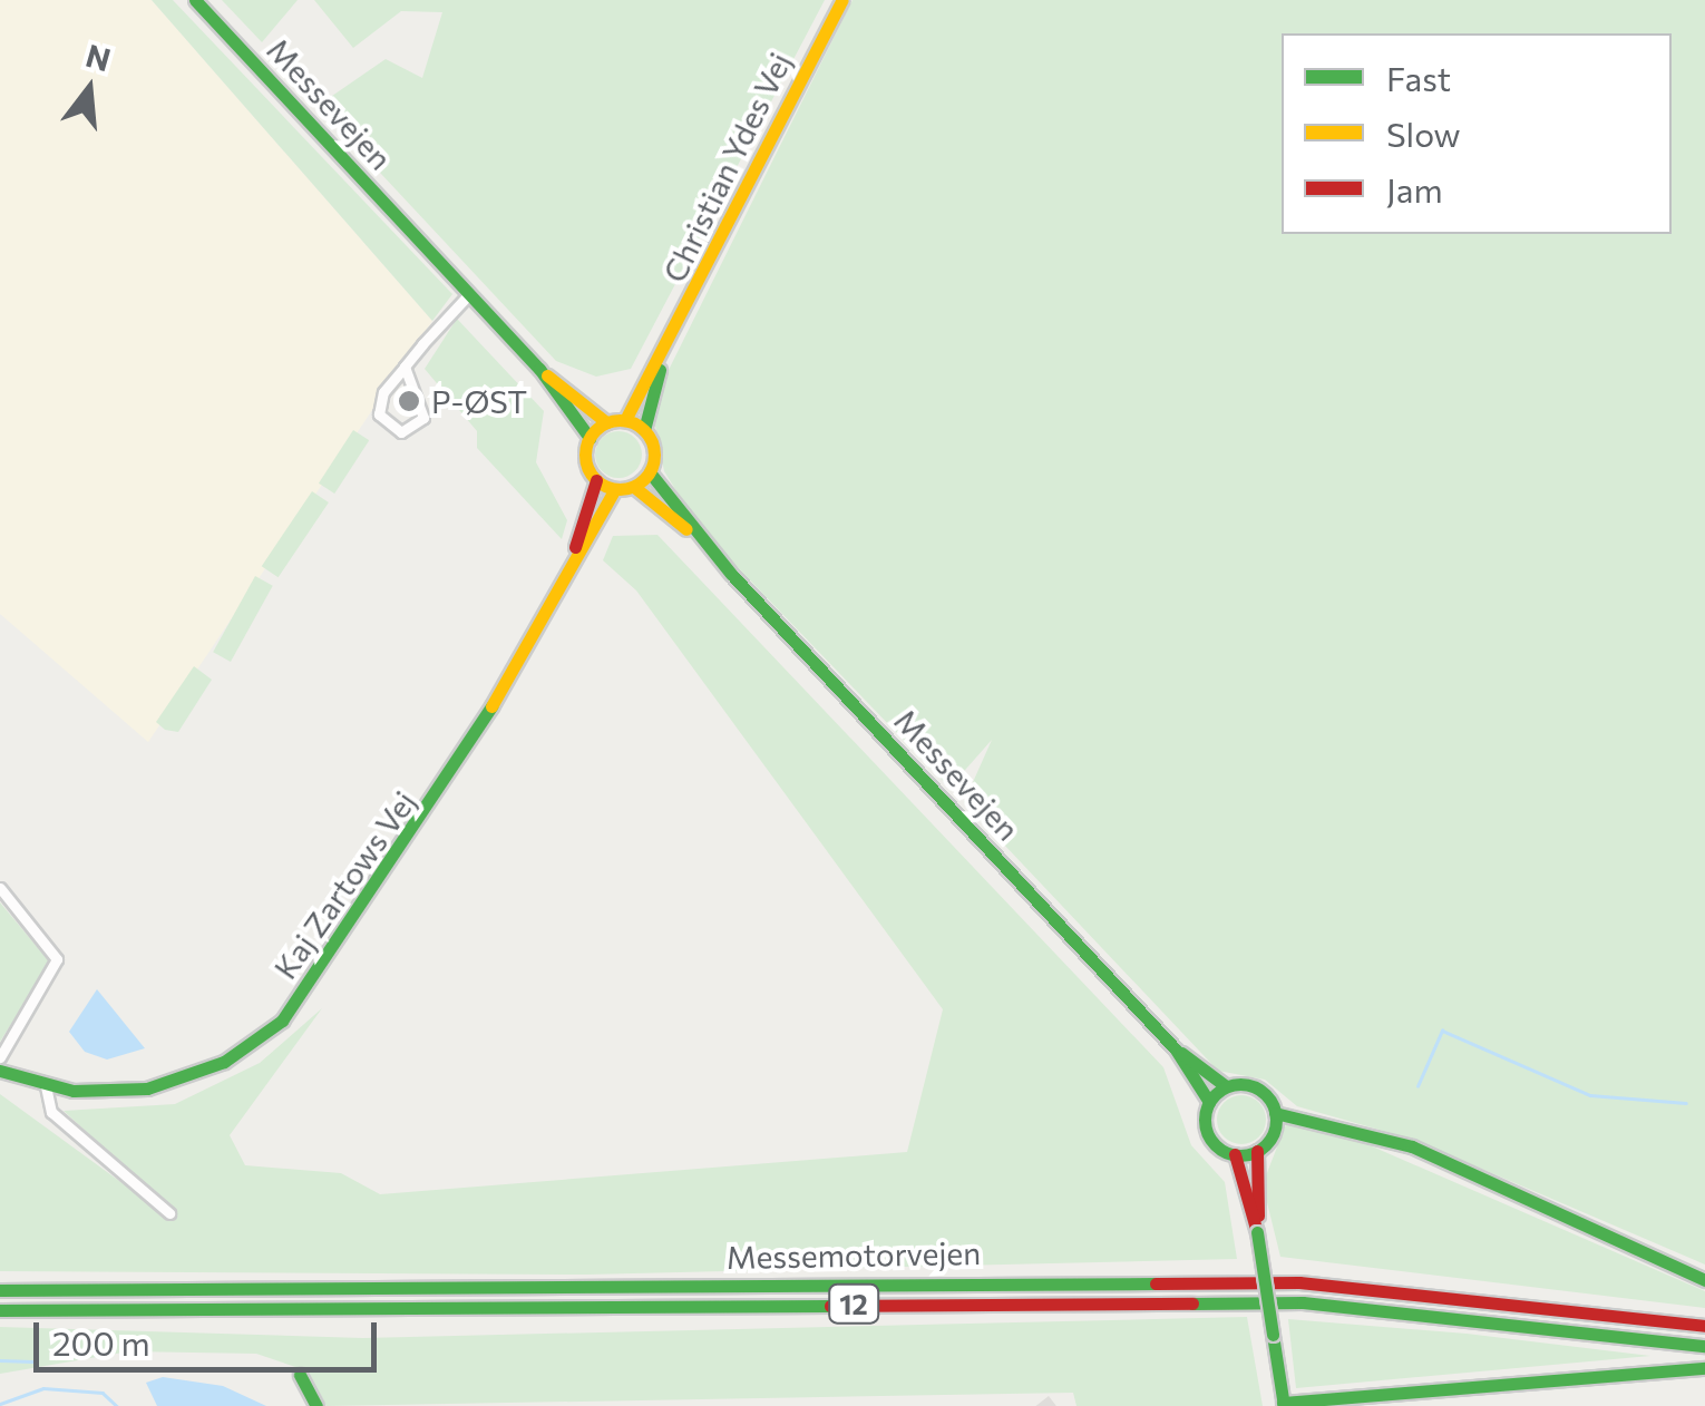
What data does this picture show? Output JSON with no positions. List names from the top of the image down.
{
  "streets": {
    "main road": [
      "Messevejen",
      "Christian Ydes Vej",
      "Kaj Zartows Vej",
      "Messemotorvejen",
      "12"
    ]
  },
  "crossings": [
    ["Messevejen", "Christian Ydes Vej"],
    ["Messevejen", "Kaj Zartows Vej"],
    ["Christian Ydes Vej", "Kaj Zartows Vej"]
  ],
  "places": ["P-ØST"],
  "legend": ["Fast", "Slow", "Jam"],
  "scale_bar": "200 m",
  "north": "top"
}
